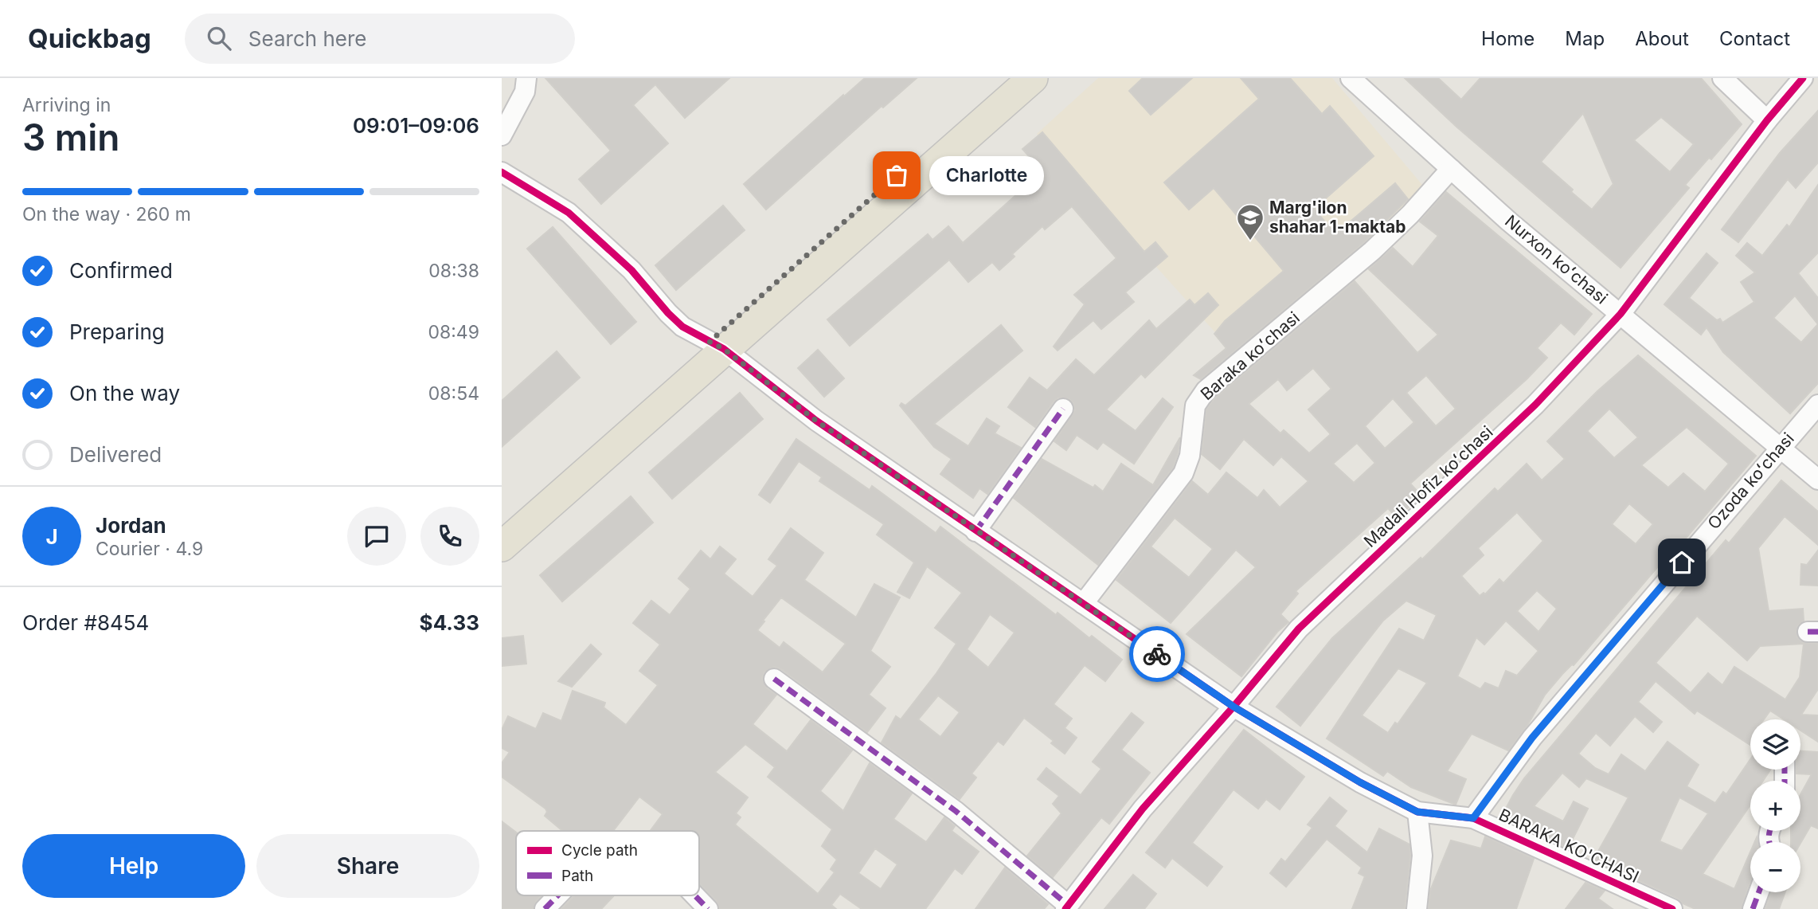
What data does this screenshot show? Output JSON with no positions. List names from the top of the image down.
{
  "streets": {
    "street": [
      "Nurxon koʻchasi",
      "Baraka koʻchasi",
      "Ozoda koʻchasi",
      "Madali Hofiz koʻchasi",
      "BARAKA KO'CHASI"
    ]
  },
  "crossings": [
    ["Nurxon koʻchasi", "Baraka koʻchasi"],
    ["Nurxon koʻchasi", "Ozoda koʻchasi"],
    ["Nurxon koʻchasi", "Madali Hofiz koʻchasi"],
    ["Baraka koʻchasi", "BARAKA KO'CHASI"],
    ["Ozoda koʻchasi", "BARAKA KO'CHASI"],
    ["Madali Hofiz koʻchasi", "BARAKA KO'CHASI"]
  ],
  "places": {
    "other": ["Charlotte"],
    "school or university": ["Marg'ilon shahar 1-maktab"]
  },
  "legend": ["Cycle path", "Path"],
  "page": {
    "header": "Quickbag",
    "search": "Search here",
    "nav": [
      "Home",
      "Map",
      "About",
      "Contact"
    ],
    "heading": ["3 min", "Arriving in", "09:01–09:06"],
    "panel": [
      "Jordan",
      "Courier · 4.9",
      "Order #8454",
      "$4.33"
    ],
    "bubble": "Charlotte",
    "bar": "On the way · 260 m",
    "list": [
      ["Confirmed", "08:38"],
      ["Preparing", "08:49"],
      ["On the way", "08:54"],
      "Delivered"
    ],
    "round": "J",
    "map_buttons": ["+", "−"],
    "buttons": ["Help", "Share"]
  }
}
